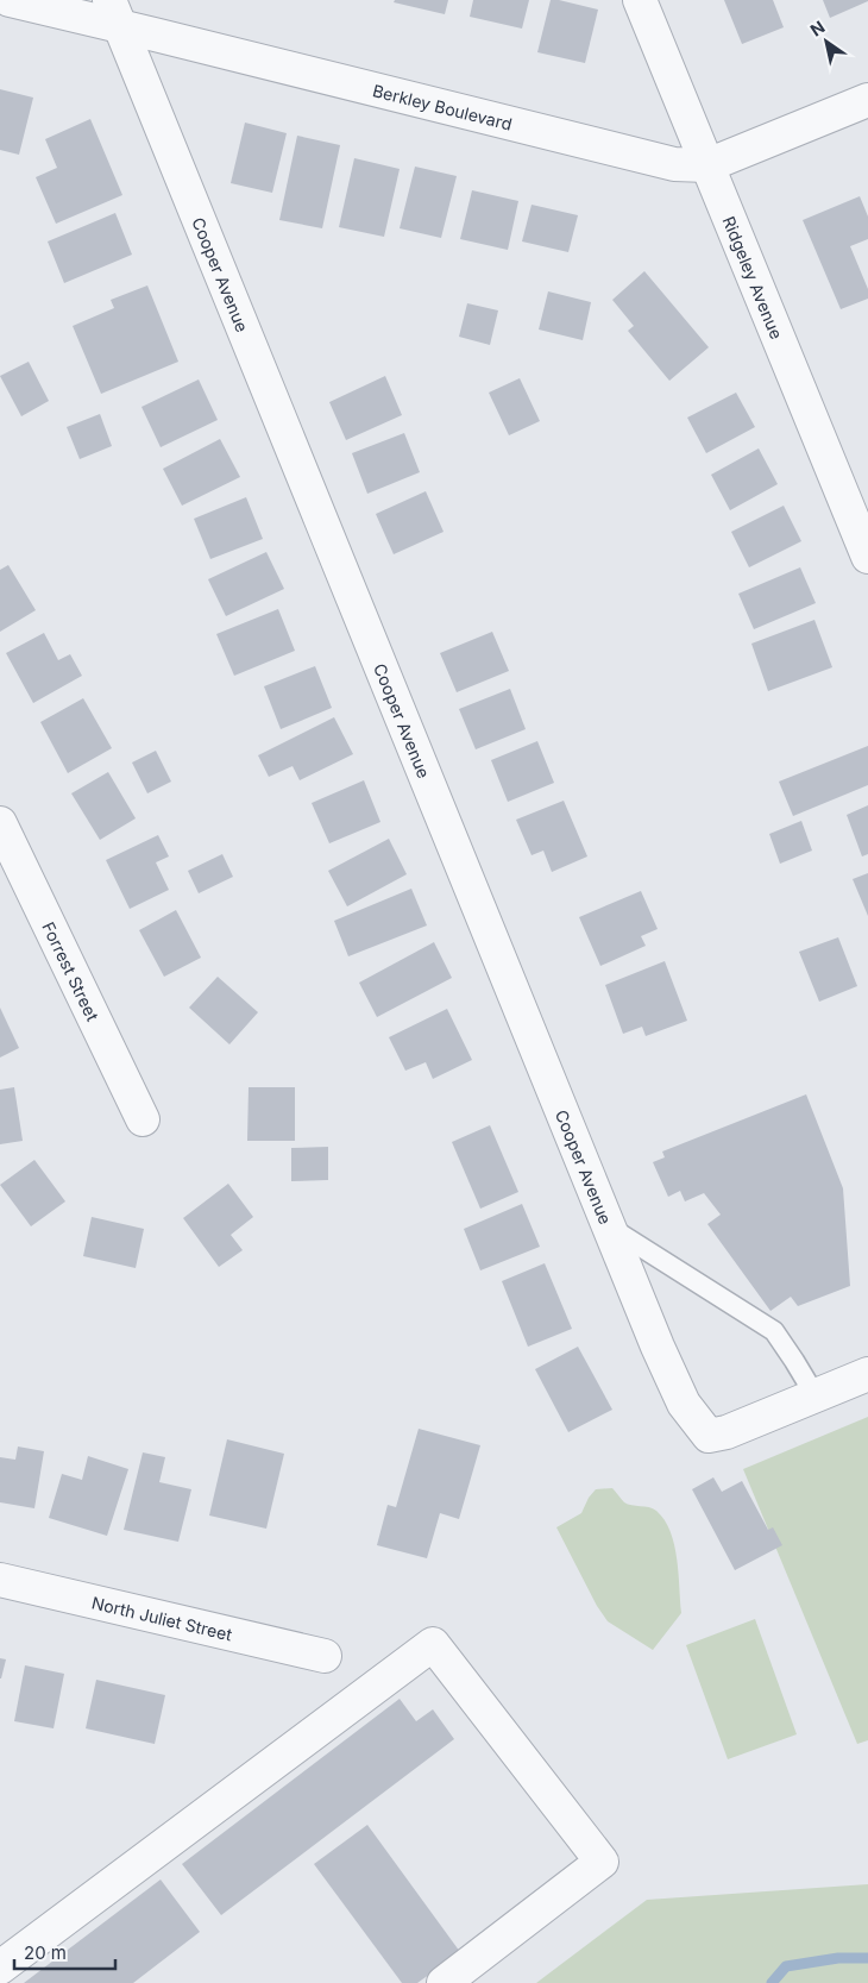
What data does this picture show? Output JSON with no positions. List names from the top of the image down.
{
  "streets": {
    "street": [
      "Berkley Boulevard",
      "Cooper Avenue",
      "Ridgeley Avenue",
      "Forrest Street",
      "North Juliet Street"
    ]
  },
  "crossings": [
    ["Berkley Boulevard", "Cooper Avenue"],
    ["Berkley Boulevard", "Ridgeley Avenue"]
  ],
  "scale_bar": "20 m",
  "north": "top left"
}
